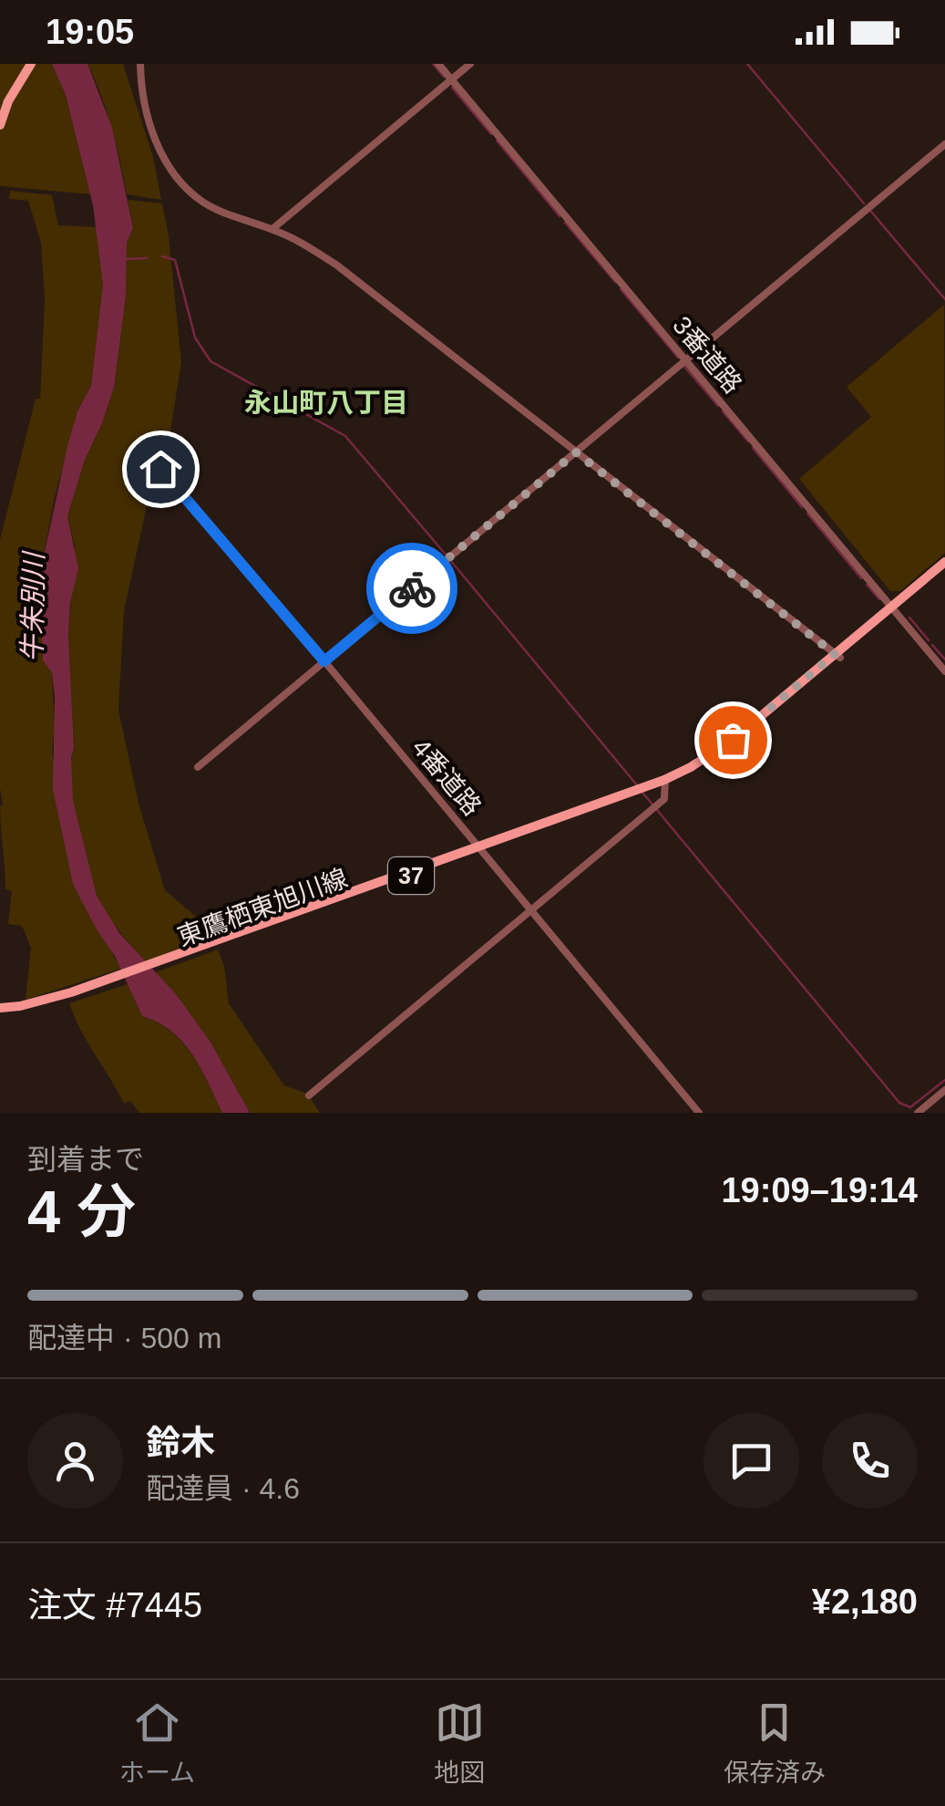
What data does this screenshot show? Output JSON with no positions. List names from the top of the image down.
{
  "streets": {
    "main road": ["37", "東鷹栖東旭川線"],
    "street": ["3番道路", "4番道路"]
  },
  "crossings": [
    ["3番道路", "東鷹栖東旭川線"],
    ["4番道路", "東鷹栖東旭川線"]
  ],
  "districts": ["永山町八丁目"],
  "water": ["牛朱別川"],
  "page": {
    "status": "19:05",
    "heading": ["4 分", "到着まで", "19:09–19:14"],
    "panel": [
      "鈴木",
      "配達員 · 4.6",
      "注文 #7445",
      "¥2,180"
    ],
    "bar": "配達中 · 500 m",
    "tabs": ["ホーム", "地図", "保存済み"]
  }
}
